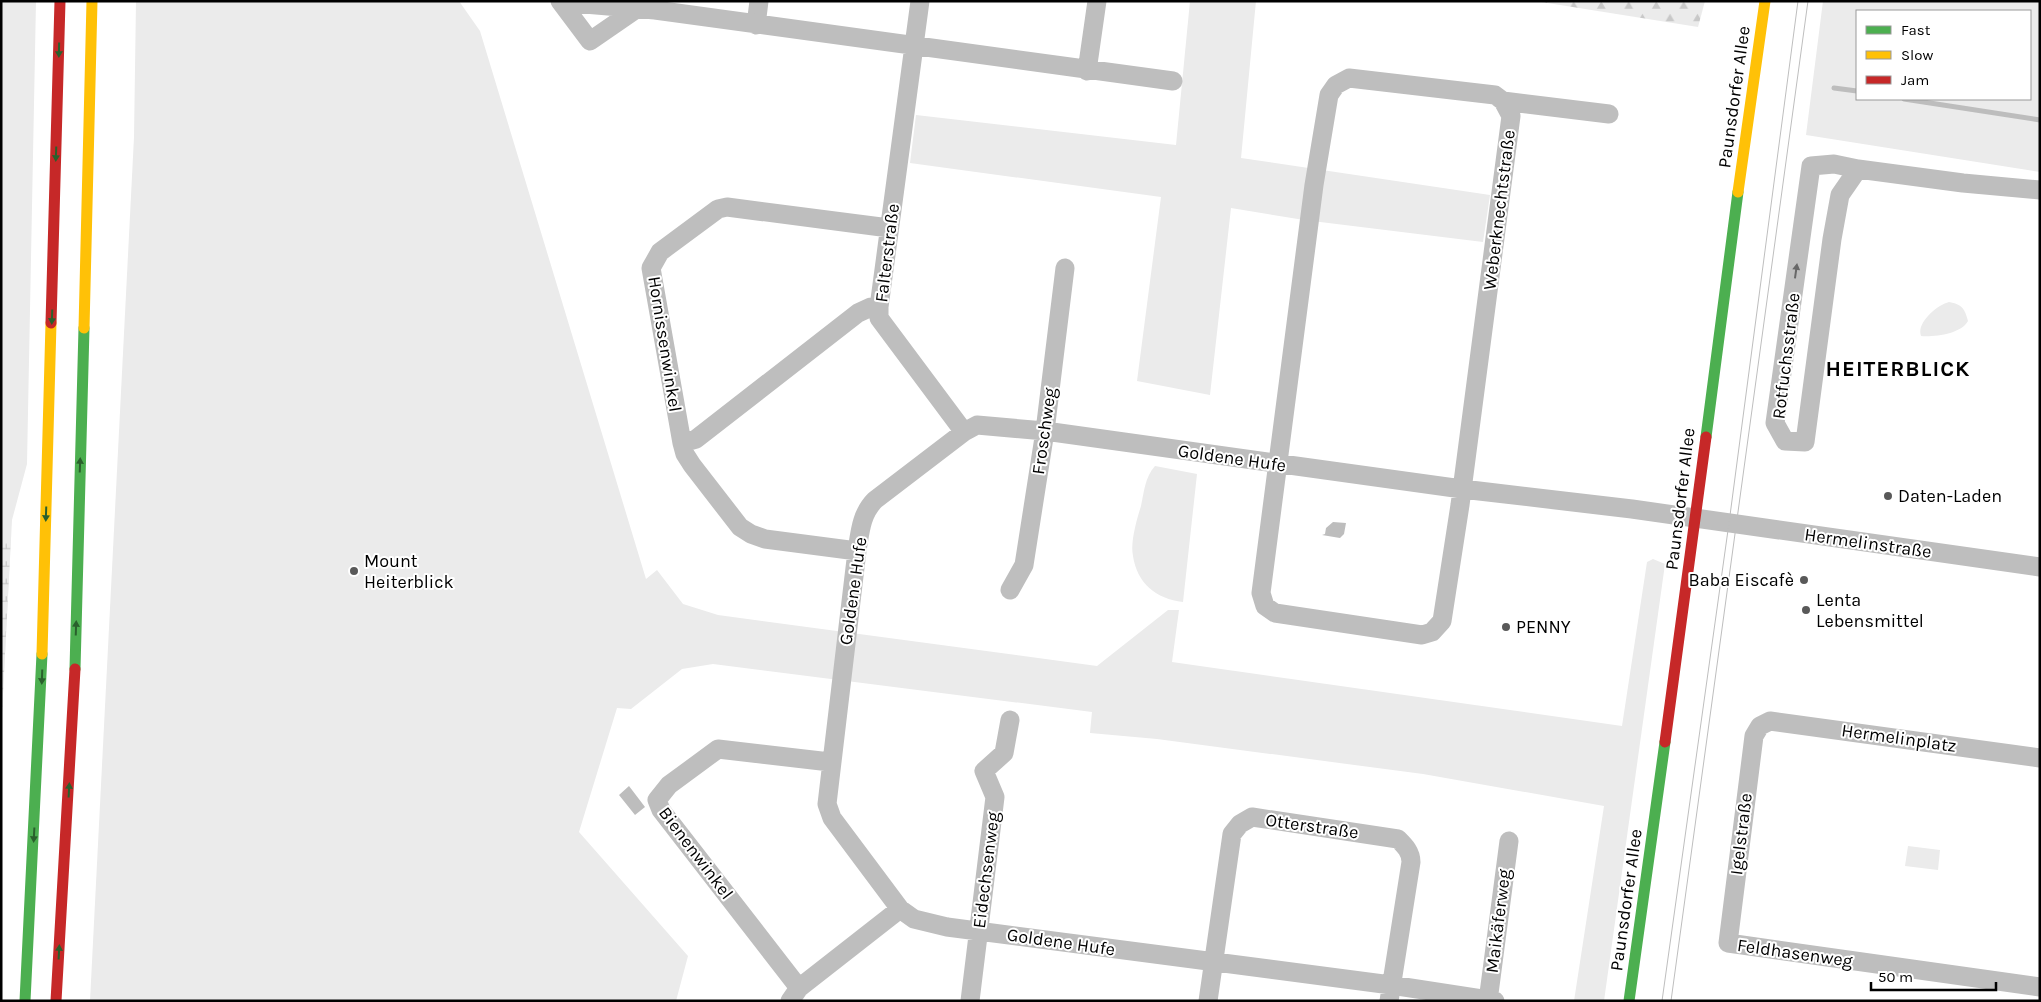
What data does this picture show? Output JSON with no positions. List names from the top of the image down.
{
  "streets": {
    "main road": ["Paunsdorfer Allee"],
    "street": [
      "Weberknechtstraße",
      "Falterstraße",
      "Hornissenwinkel",
      "Rotfuchsstraße",
      "Froschweg",
      "Goldene Hufe",
      "Hermelinstraße",
      "Hermelinplatz",
      "Otterstraße",
      "Igelstraße",
      "Bienenwinkel",
      "Eidechsenweg",
      "Maikäferweg",
      "Feldhasenweg"
    ]
  },
  "crossings": [
    ["Paunsdorfer Allee", "Goldene Hufe"],
    ["Paunsdorfer Allee", "Hermelinstraße"],
    ["Weberknechtstraße", "Goldene Hufe"],
    ["Falterstraße", "Hornissenwinkel"],
    ["Falterstraße", "Goldene Hufe"],
    ["Hornissenwinkel", "Goldene Hufe"],
    ["Froschweg", "Goldene Hufe"],
    ["Goldene Hufe", "Hermelinstraße"],
    ["Goldene Hufe", "Otterstraße"],
    ["Goldene Hufe", "Bienenwinkel"],
    ["Goldene Hufe", "Eidechsenweg"],
    ["Goldene Hufe", "Maikäferweg"],
    ["Hermelinplatz", "Igelstraße"],
    ["Igelstraße", "Feldhasenweg"]
  ],
  "districts": ["HEITERBLICK"],
  "places": [
    "Daten-Laden",
    "Mount Heiterblick",
    "Baba Eiscafè",
    "Lenta Lebensmittel",
    "PENNY"
  ],
  "legend": ["Fast", "Slow", "Jam"],
  "scale_bar": "50 m"
}
